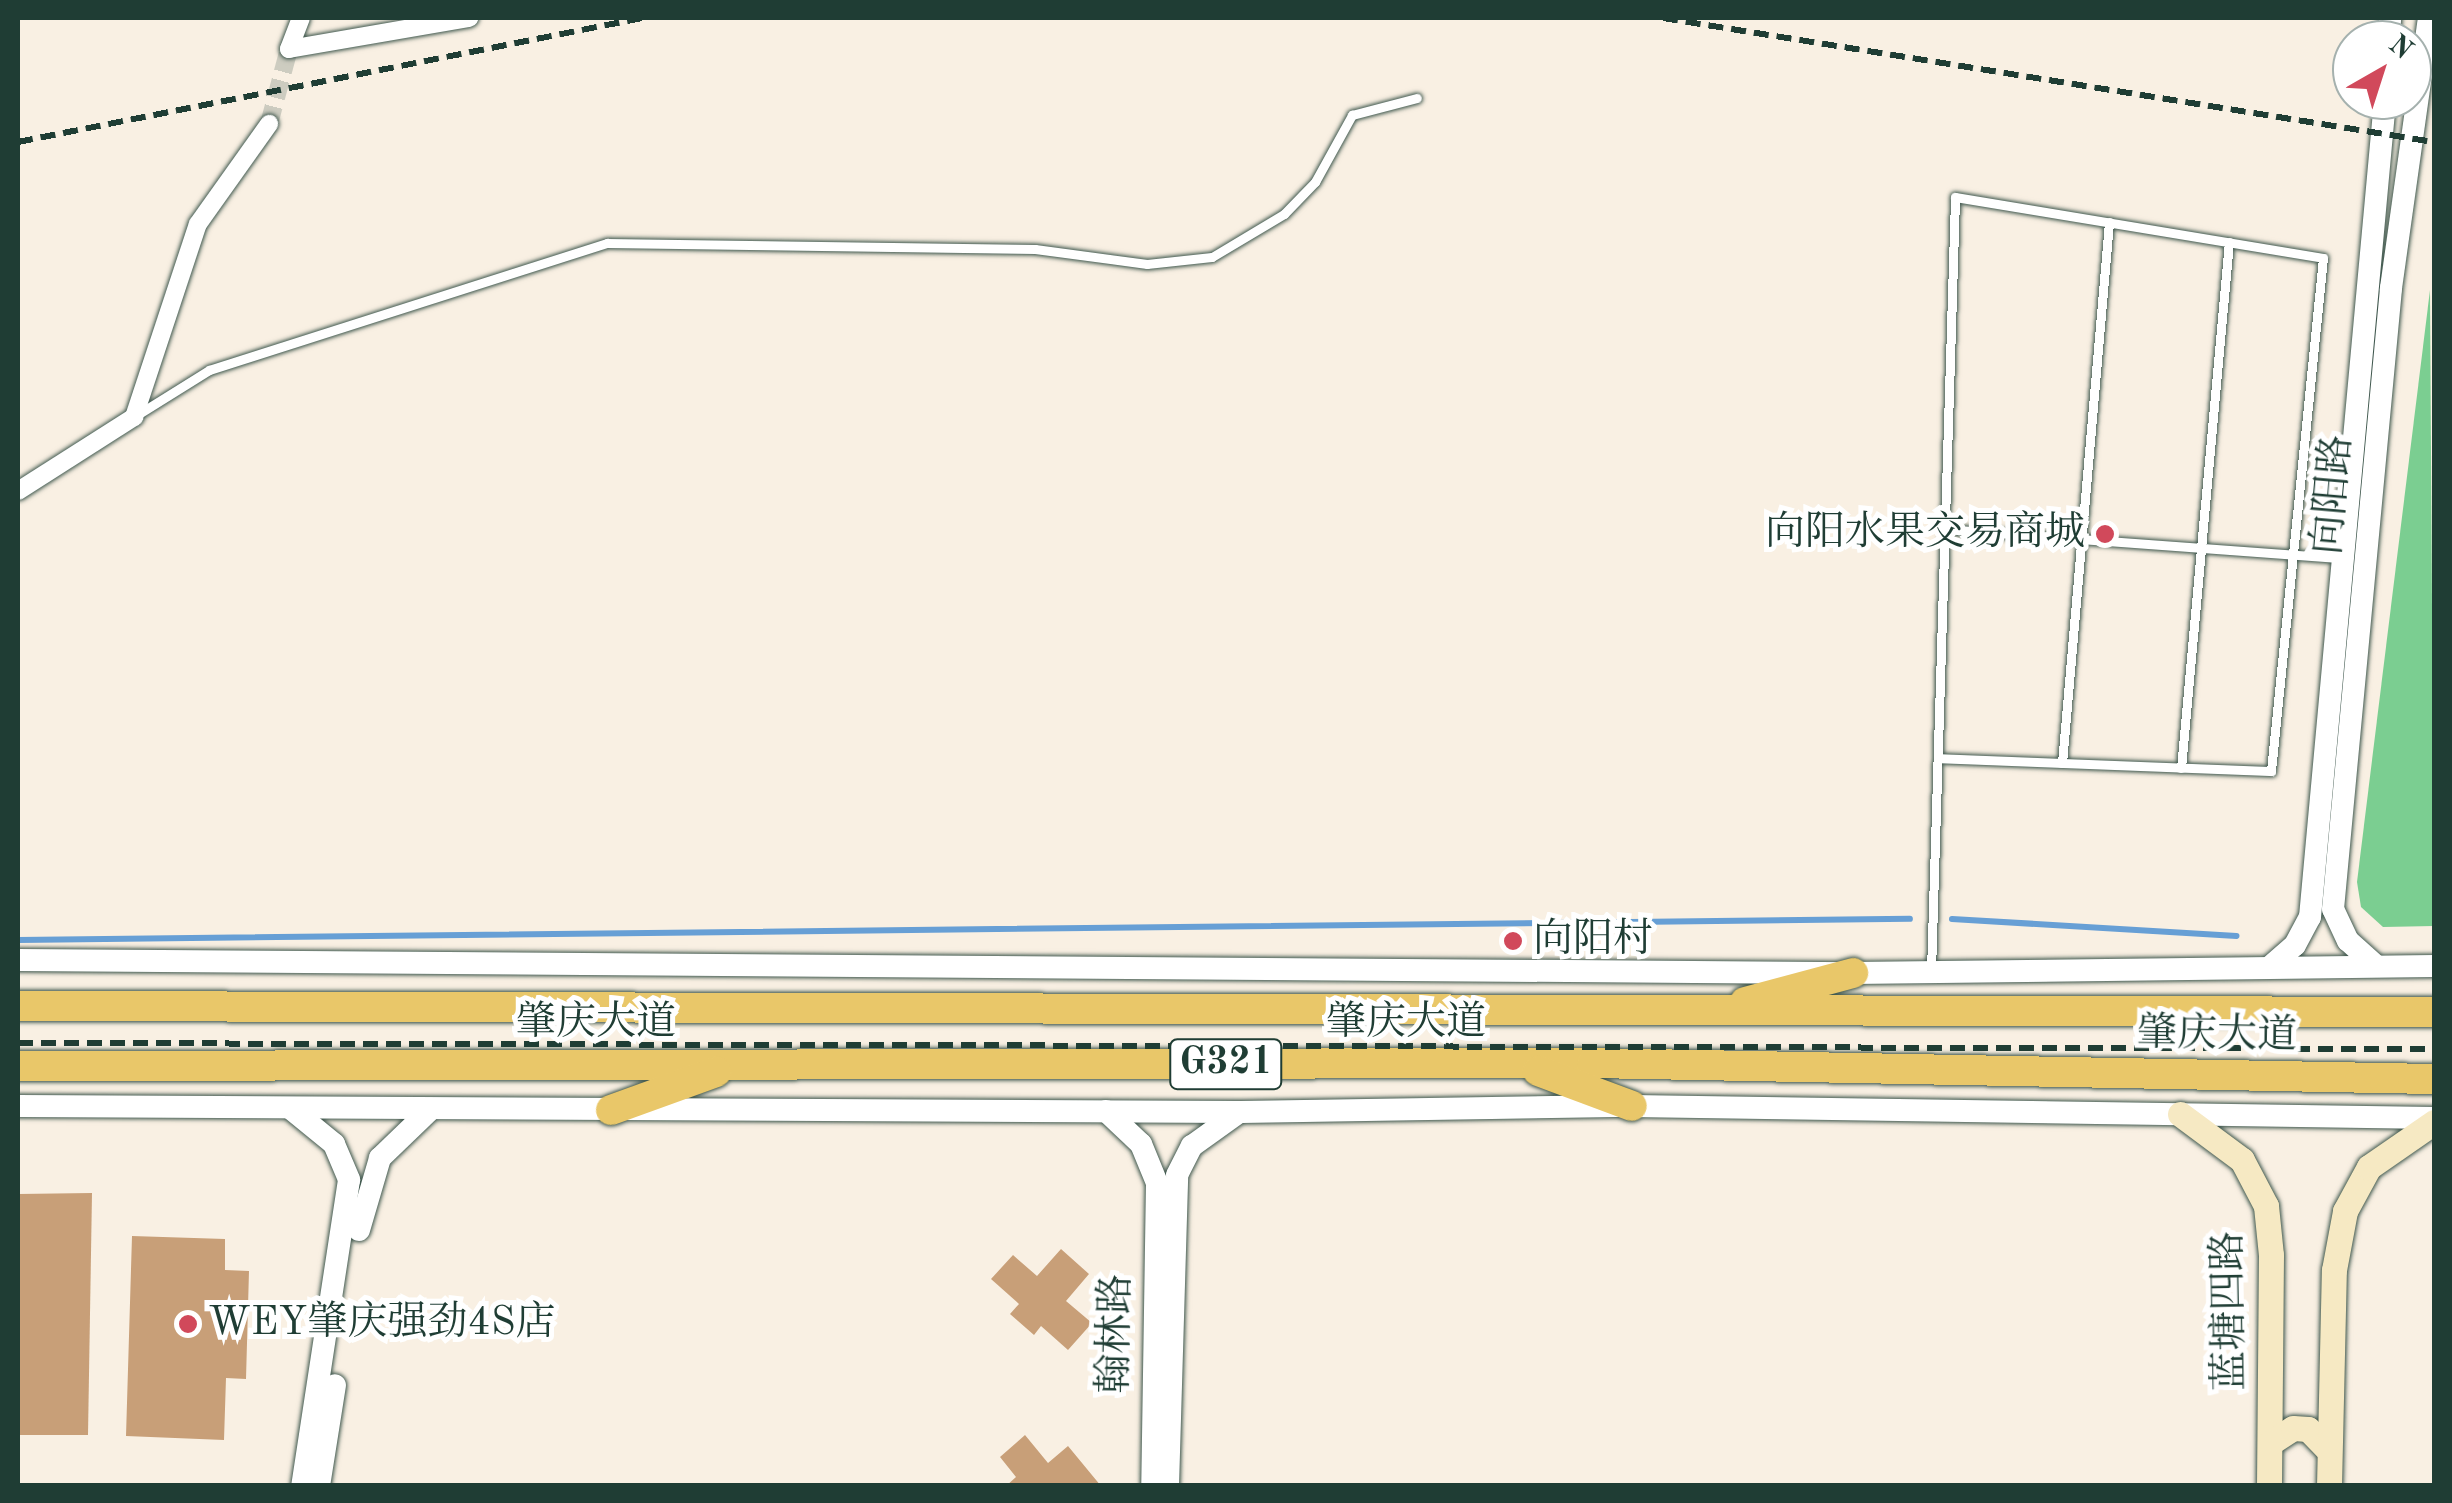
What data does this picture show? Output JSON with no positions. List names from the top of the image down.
{
  "streets": {
    "highway": ["肇庆大道", "G321"],
    "main road": ["蓝塘四路"],
    "street": ["向阳路", "翰林路"]
  },
  "places": ["向阳水果交易商城", "向阳村", "WEY肇庆强劲4S店"],
  "north": "top right"
}
